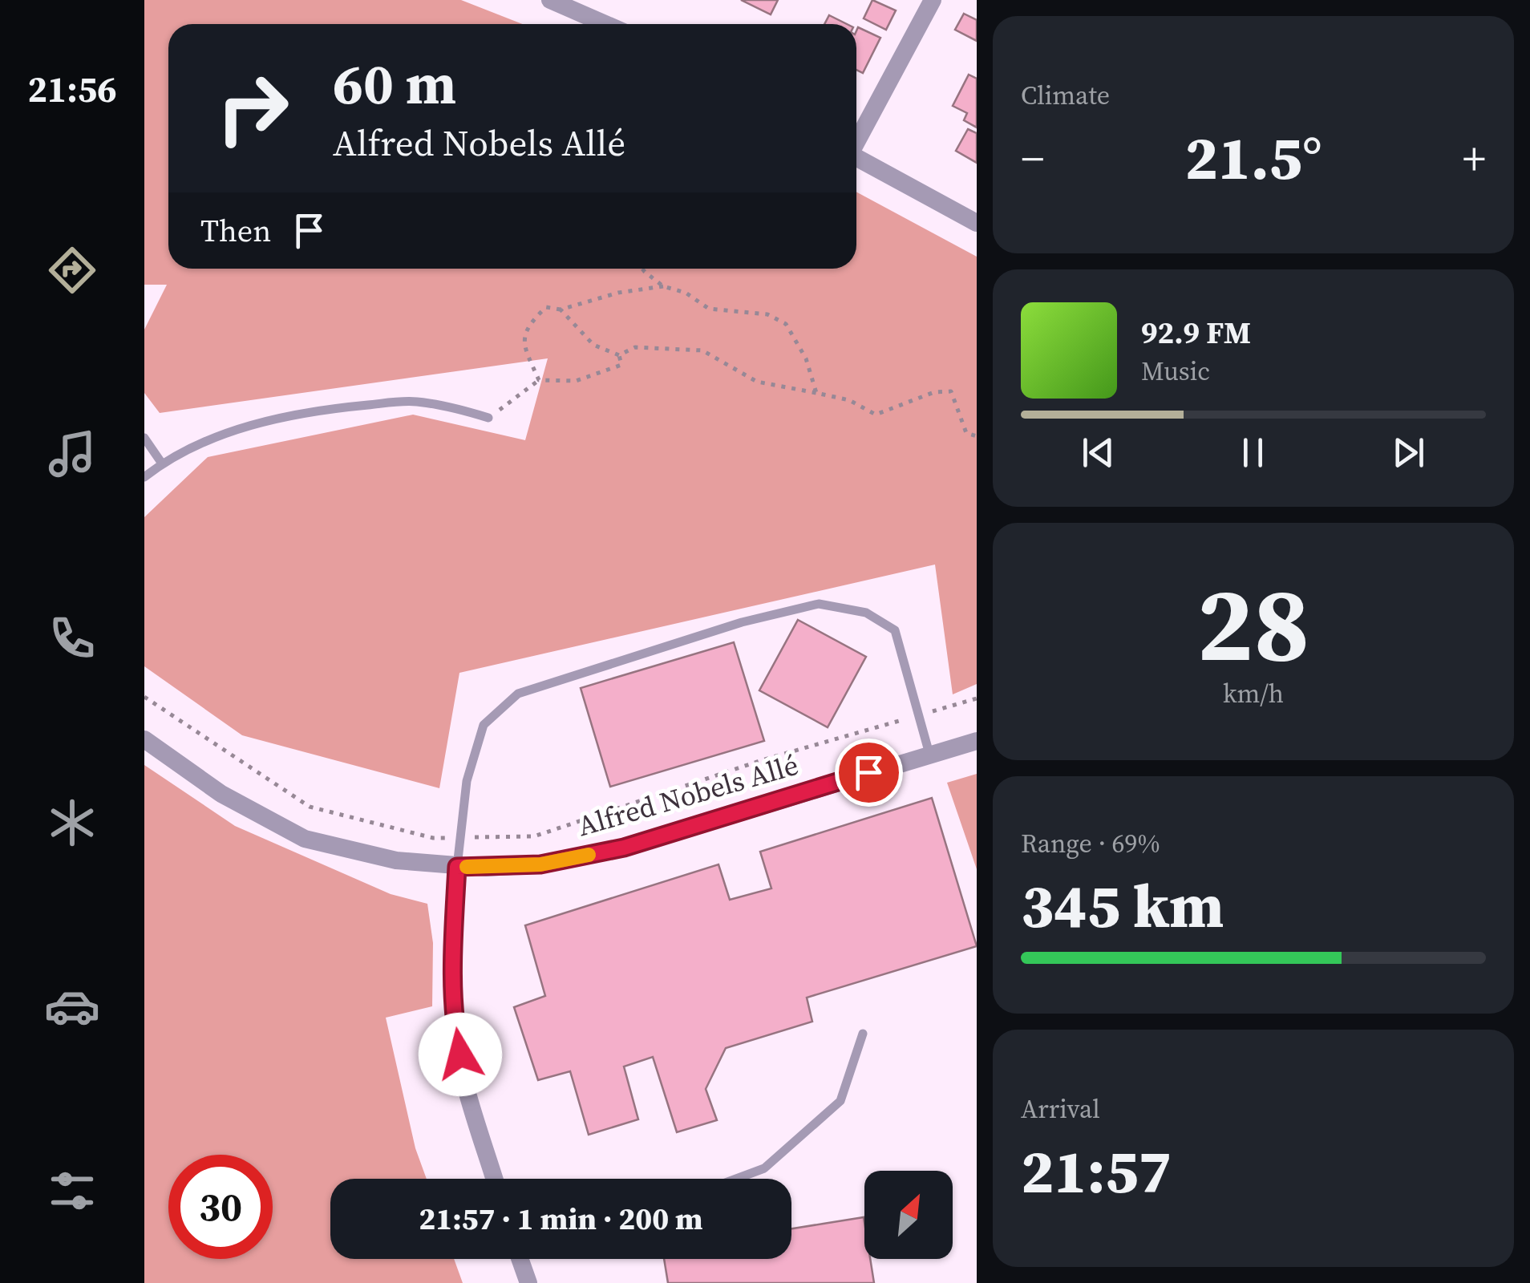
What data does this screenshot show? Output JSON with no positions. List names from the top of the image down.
{
  "streets": {
    "street": ["Alfred Nobels Allé"]
  },
  "north": "top right",
  "page": {
    "tabs": "21:56",
    "tile": [
      "Climate",
      ["28", "km/h"],
      ["Range · 69%", "345 km"],
      ["Arrival", "21:57"]
    ],
    "turn": ["60 m", "Alfred Nobels Allé"],
    "heat": ["−", "21.5°", "+"],
    "then": "Then",
    "song": ["92.9 FM", "Music"],
    "limit": "30",
    "trip": "21:57 · 1 min · 200 m"
  }
}
